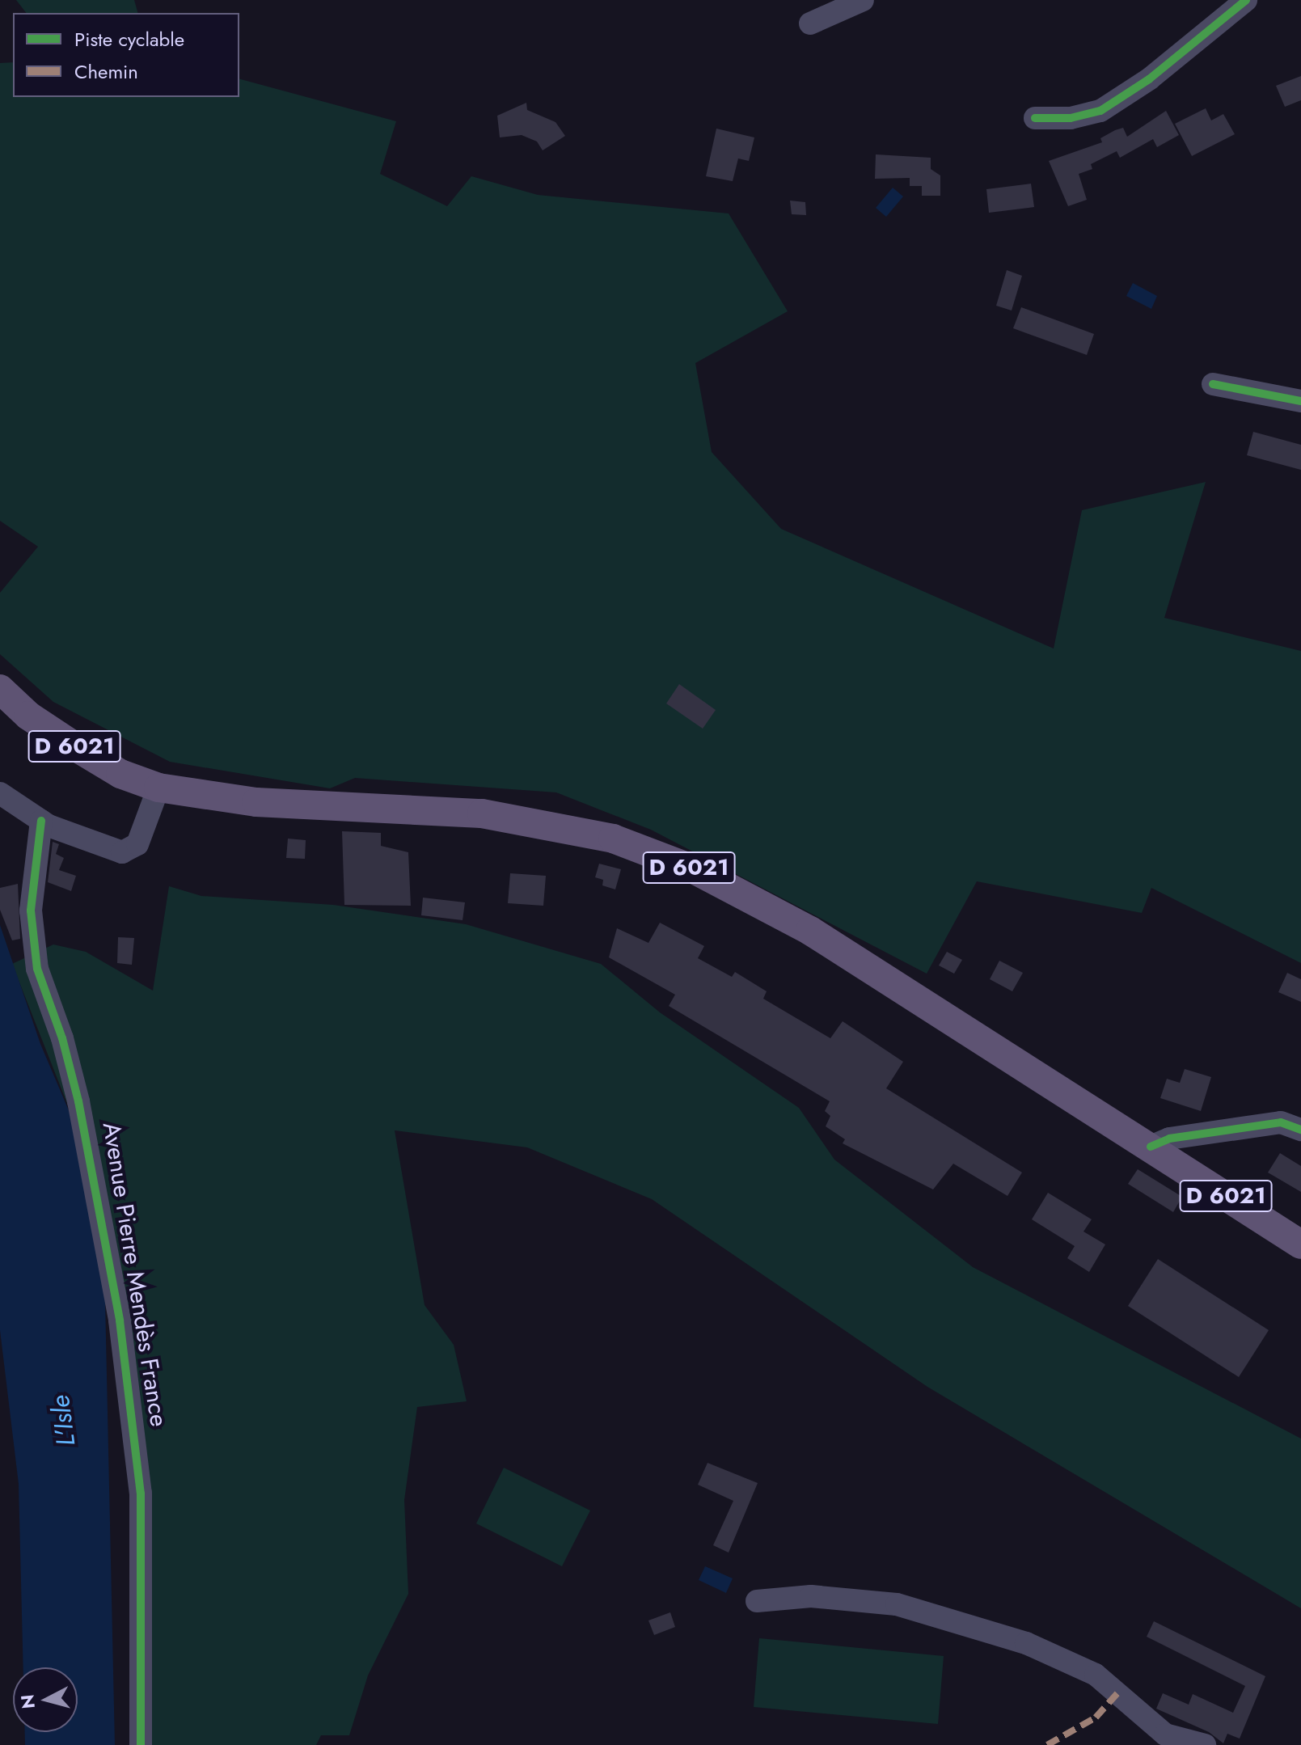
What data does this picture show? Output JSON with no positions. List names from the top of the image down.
{
  "streets": {
    "main road": ["D 6021"],
    "street": ["Avenue Pierre Mendès France"]
  },
  "water": ["L'Isle"],
  "legend": ["Piste cyclable", "Chemin"],
  "north": "left"
}
